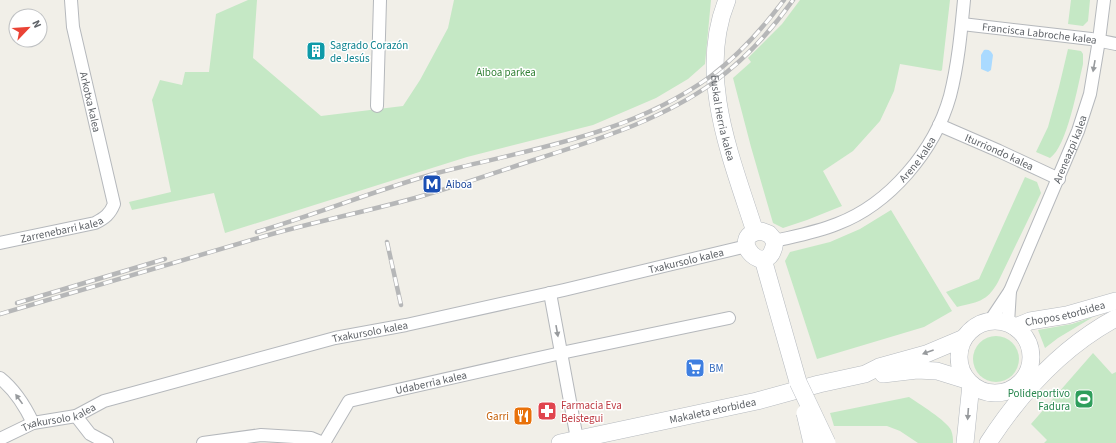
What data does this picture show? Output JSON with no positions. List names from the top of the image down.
{
  "streets": {
    "street": [
      "Francisca Labroche kalea",
      "Arkotxa kalea",
      "Euskal Herria kalea",
      "Areneazpi kalea",
      "Iturriondo kalea",
      "Arene kalea",
      "Zarrenebarri kalea",
      "Txakursolo kalea",
      "Chopos etorbidea",
      "Udaberria kalea",
      "Makaleta etorbidea"
    ]
  },
  "crossings": [
    ["Francisca Labroche kalea", "Areneazpi kalea"],
    ["Francisca Labroche kalea", "Arene kalea"],
    ["Arkotxa kalea", "Zarrenebarri kalea"],
    ["Euskal Herria kalea", "Arene kalea"],
    ["Euskal Herria kalea", "Txakursolo kalea"],
    ["Areneazpi kalea", "Iturriondo kalea"],
    ["Areneazpi kalea", "Chopos etorbidea"],
    ["Areneazpi kalea", "Makaleta etorbidea"],
    ["Iturriondo kalea", "Arene kalea"],
    ["Arene kalea", "Txakursolo kalea"],
    ["Chopos etorbidea", "Makaleta etorbidea"]
  ],
  "one_way": ["Areneazpi kalea"],
  "parks": ["Aiboa parkea"],
  "places": {
    "building": ["Sagrado Corazón de Jesús"],
    "metro station": ["Aiboa"],
    "supermarket": ["BM"],
    "sports": ["Polideportivo Fadura"],
    "pharmacy": ["Farmacia Eva Beistegui"],
    "restaurant": ["Garri"]
  },
  "north": "top right"
}
